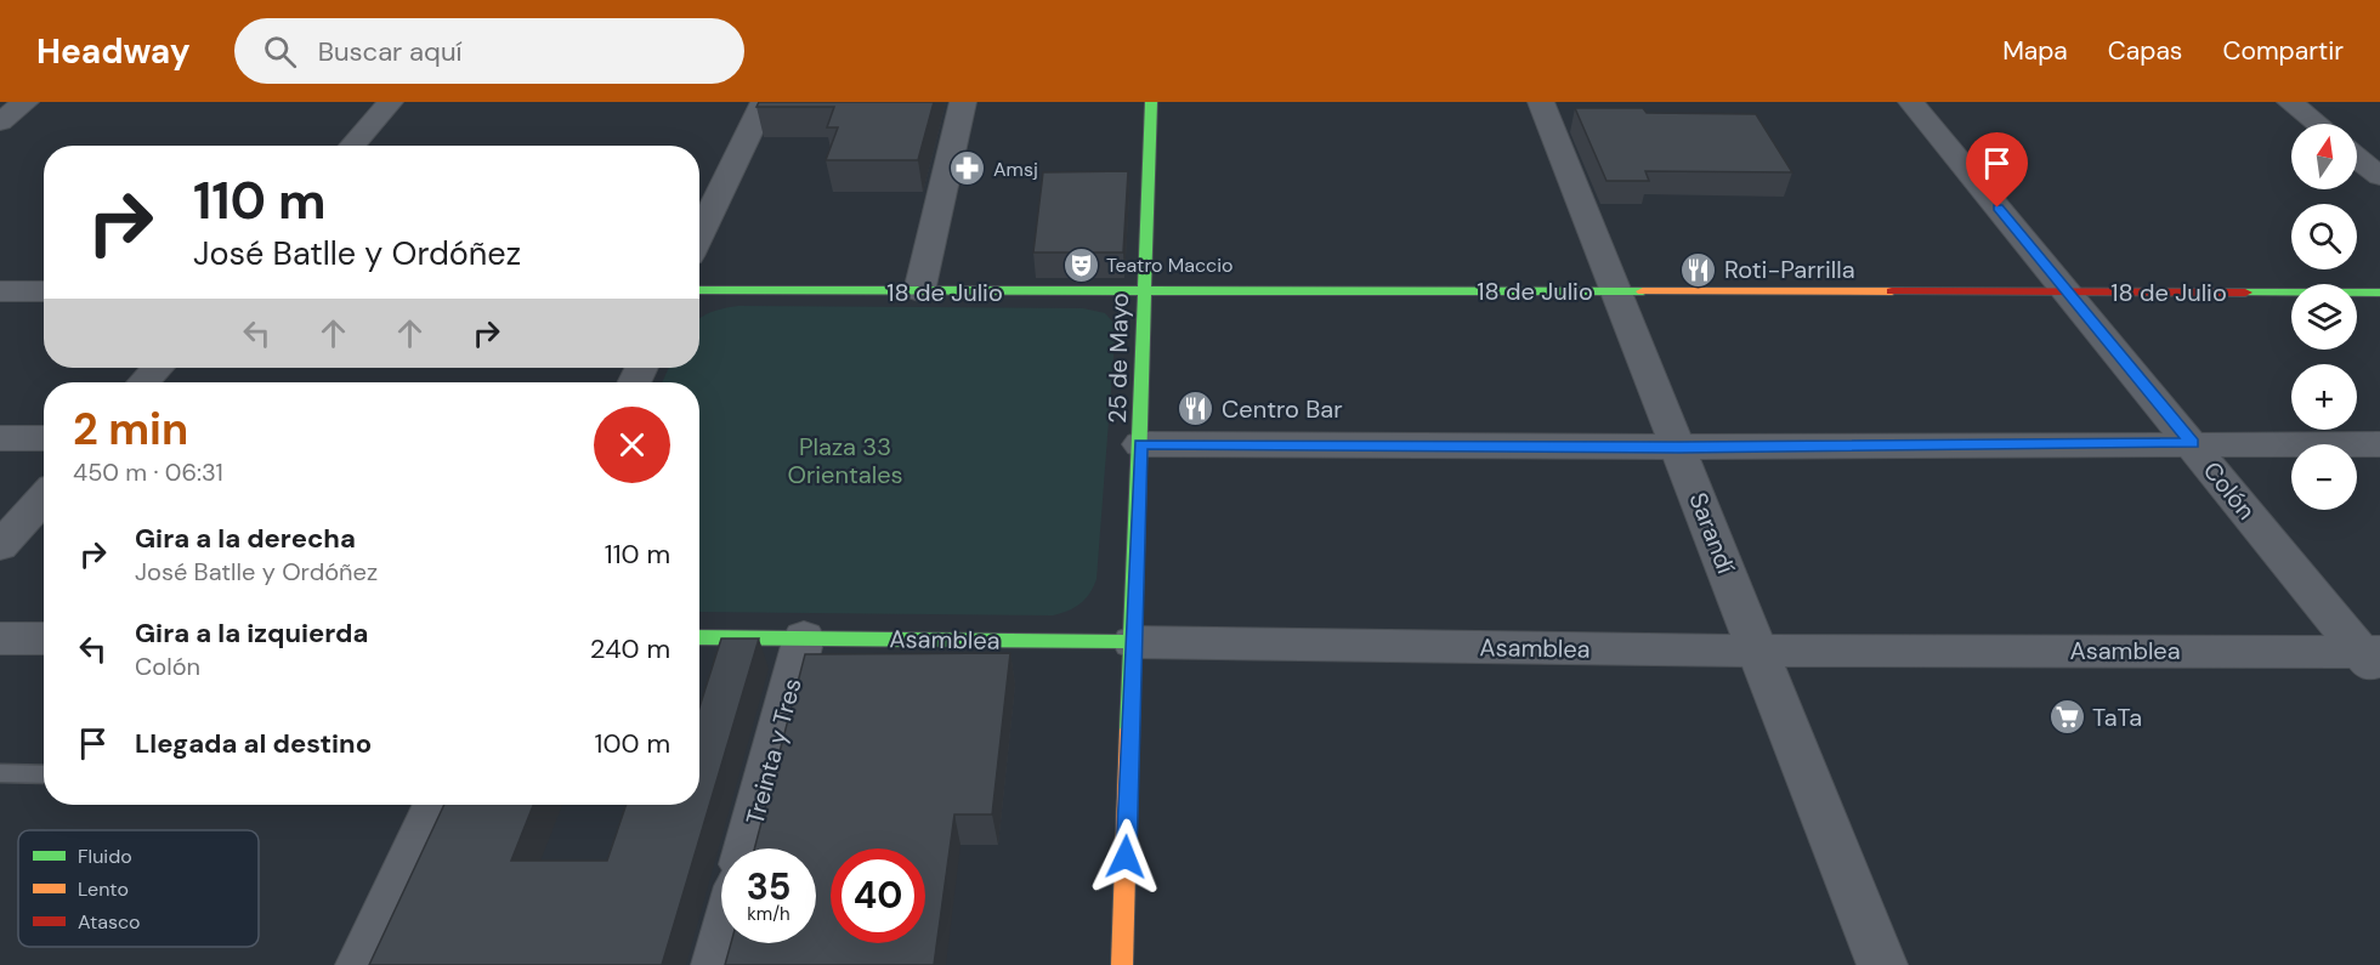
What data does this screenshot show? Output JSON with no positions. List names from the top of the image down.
{
  "streets": {
    "street": [
      "18 de Julio",
      "25 de Mayo",
      "Colón",
      "Sarandí",
      "Asamblea",
      "Treinta y Tres"
    ]
  },
  "crossings": [
    ["18 de Julio", "25 de Mayo"],
    ["18 de Julio", "Colón"],
    ["18 de Julio", "Sarandí"],
    ["25 de Mayo", "Asamblea"],
    ["Colón", "Asamblea"],
    ["Sarandí", "Asamblea"],
    ["Asamblea", "Treinta y Tres"]
  ],
  "parks": ["Plaza 33 Orientales"],
  "places": {
    "pharmacy": ["Amsj"],
    "theatre": ["Teatro Maccio"],
    "restaurant": ["Roti-Parrilla", "Centro Bar"],
    "supermarket": ["TaTa"]
  },
  "legend": ["Fluido", "Lento", "Atasco"],
  "north": "top",
  "page": {
    "header": "Headway",
    "search": "Buscar aquí",
    "nav": ["Mapa", "Capas", "Compartir"],
    "map_buttons": ["+", "−"],
    "turn": ["110 m", "José Batlle y Ordóñez"],
    "heading": ["2 min", "450 m · 06:31"],
    "list": [
      {
        "name": "Gira a la derecha",
        "note": "José Batlle y Ordóñez",
        "value": "110 m"
      },
      {
        "name": "Gira a la izquierda",
        "note": "Colón",
        "value": "240 m"
      },
      {
        "name": "Llegada al destino",
        "value": "100 m"
      }
    ],
    "speed": "35 km/h",
    "limit": "40"
  }
}
